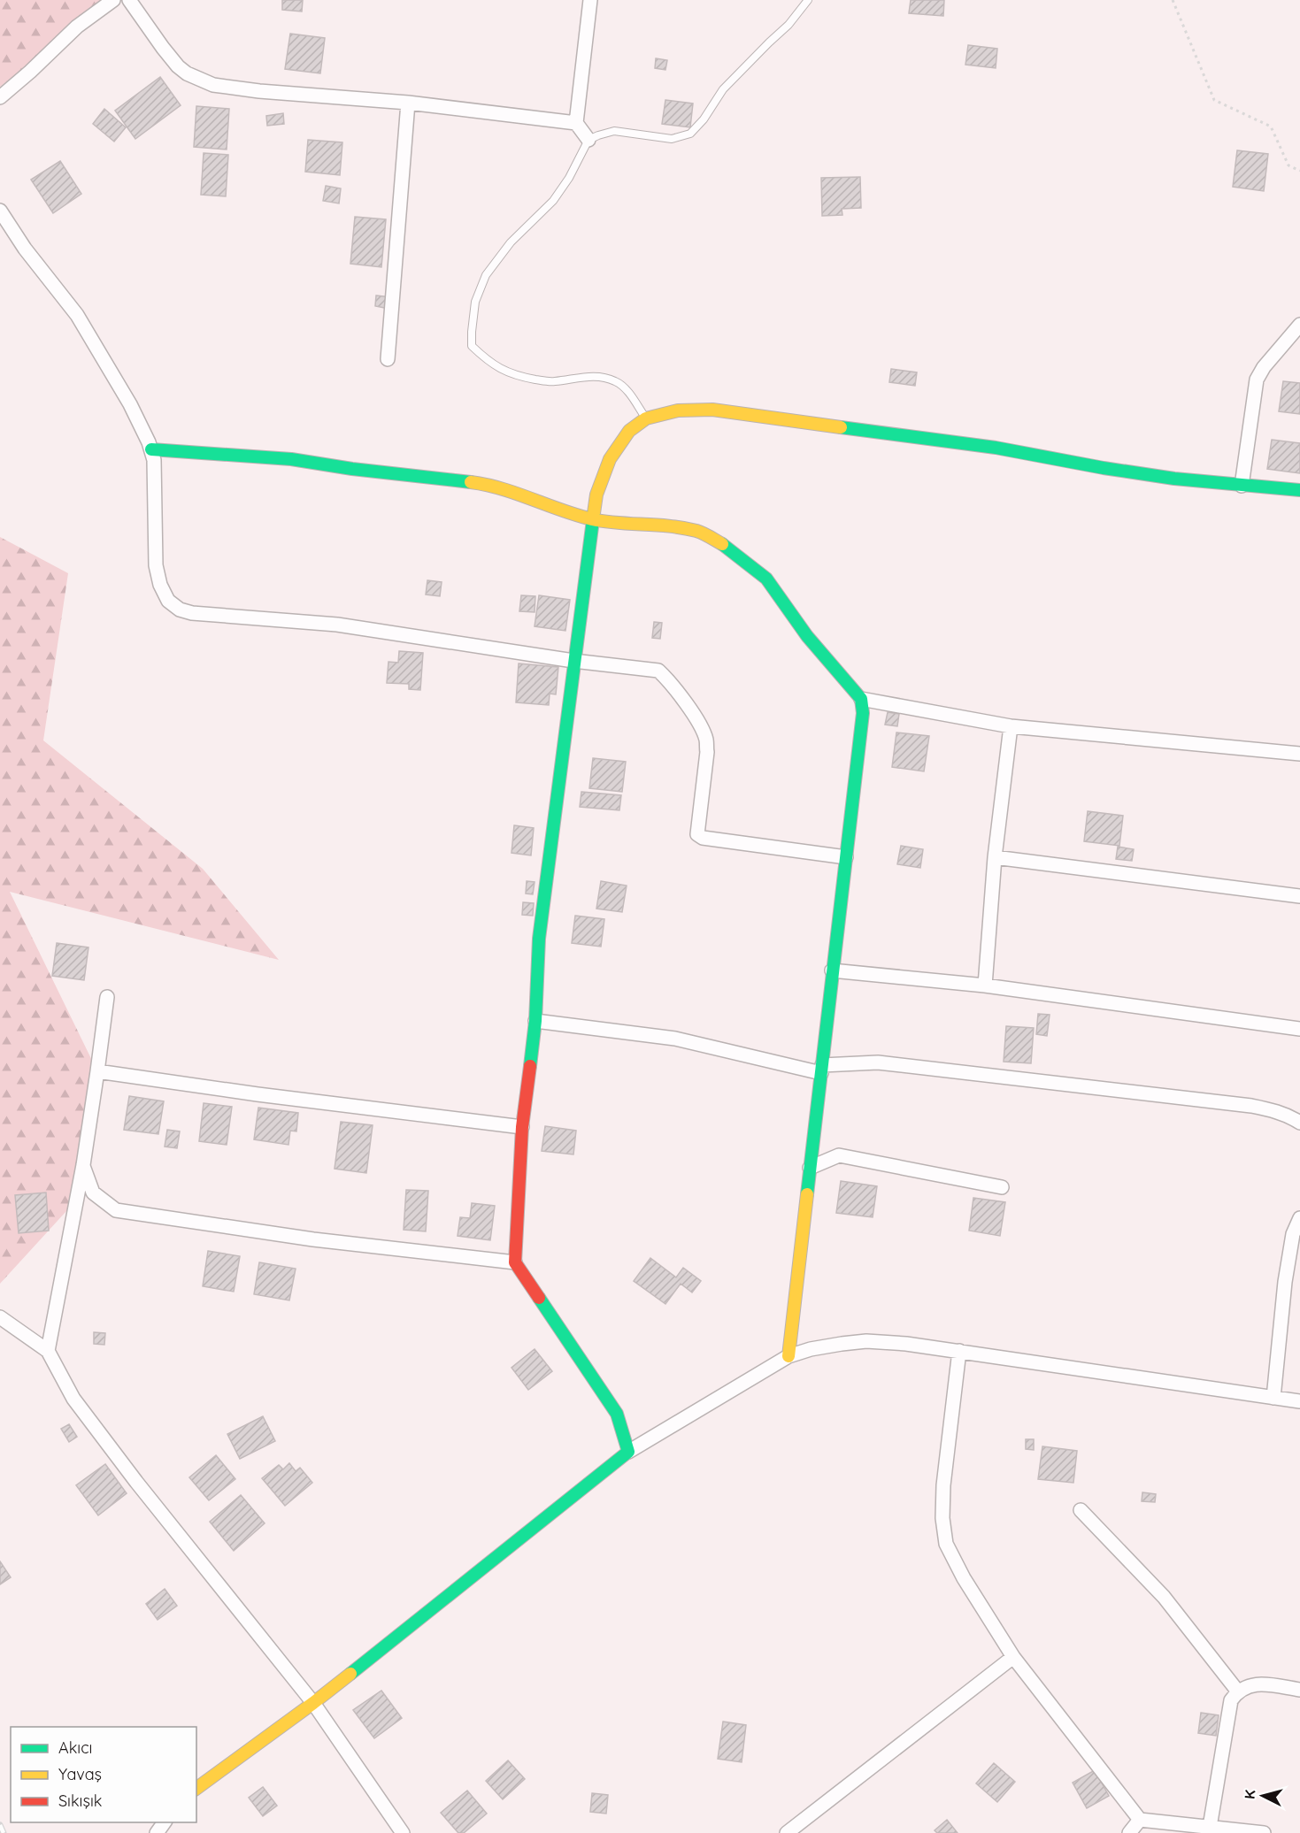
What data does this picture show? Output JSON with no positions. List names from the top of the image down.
{
  "legend": ["Akıcı", "Yavaş", "Sıkışık"],
  "north": "left"
}
